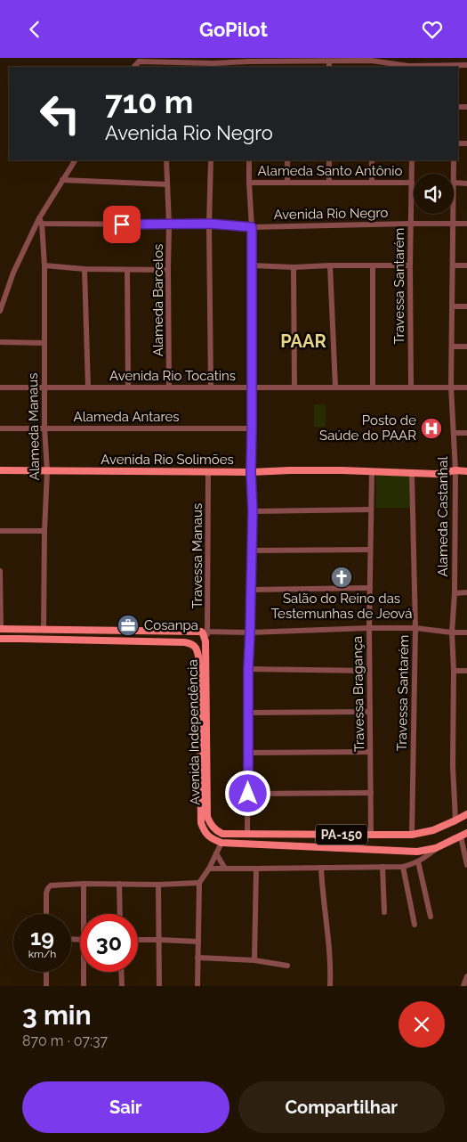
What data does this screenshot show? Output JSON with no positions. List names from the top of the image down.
{
  "streets": {
    "main road": ["Avenida Rio Solimões", "Avenida Independência", "PA-150"],
    "street": [
      "Alameda Santo Antônio",
      "Avenida Rio Negro",
      "Travessa Santarém",
      "Alameda Barcelos",
      "Avenida Rio Tocatins",
      "Alameda Antares",
      "Alameda Manaus",
      "Alameda Castanhal",
      "Travessa Manaus",
      "Travessa Bragança"
    ]
  },
  "crossings": [
    ["Alameda Santo Antônio", "Travessa Santarém"],
    ["Avenida Rio Negro", "Travessa Santarém"],
    ["Avenida Rio Negro", "Alameda Barcelos"],
    ["Avenida Rio Negro", "Alameda Manaus"],
    ["Avenida Rio Negro", "Alameda Castanhal"],
    ["Travessa Santarém", "Avenida Rio Tocatins"],
    ["Travessa Santarém", "Avenida Rio Solimões"],
    ["Travessa Santarém", "Avenida Independência"],
    ["Alameda Barcelos", "Avenida Rio Tocatins"],
    ["Avenida Rio Tocatins", "Alameda Manaus"],
    ["Avenida Rio Tocatins", "Alameda Castanhal"],
    ["Alameda Antares", "Alameda Manaus"],
    ["Alameda Manaus", "Avenida Rio Solimões"],
    ["Avenida Rio Solimões", "Alameda Castanhal"],
    ["Avenida Rio Solimões", "Travessa Manaus"],
    ["Avenida Rio Solimões", "Travessa Bragança"],
    ["Alameda Castanhal", "Avenida Independência"],
    ["Travessa Manaus", "Avenida Independência"],
    ["Travessa Bragança", "Avenida Independência"],
    ["Avenida Independência", "PA-150"]
  ],
  "districts": ["PAAR"],
  "places": {
    "hospital": ["Posto de Saúde do PAAR"],
    "church": ["Salão do Reino das Testemunhas de Jeová"],
    "office": ["Cosanpa"]
  },
  "page": {
    "header": "GoPilot",
    "turn": ["710 m", "Avenida Rio Negro"],
    "speed": "19 km/h",
    "limit": "30",
    "heading": ["3 min", "870 m · 07:37"],
    "buttons": ["Sair", "Compartilhar"]
  }
}
